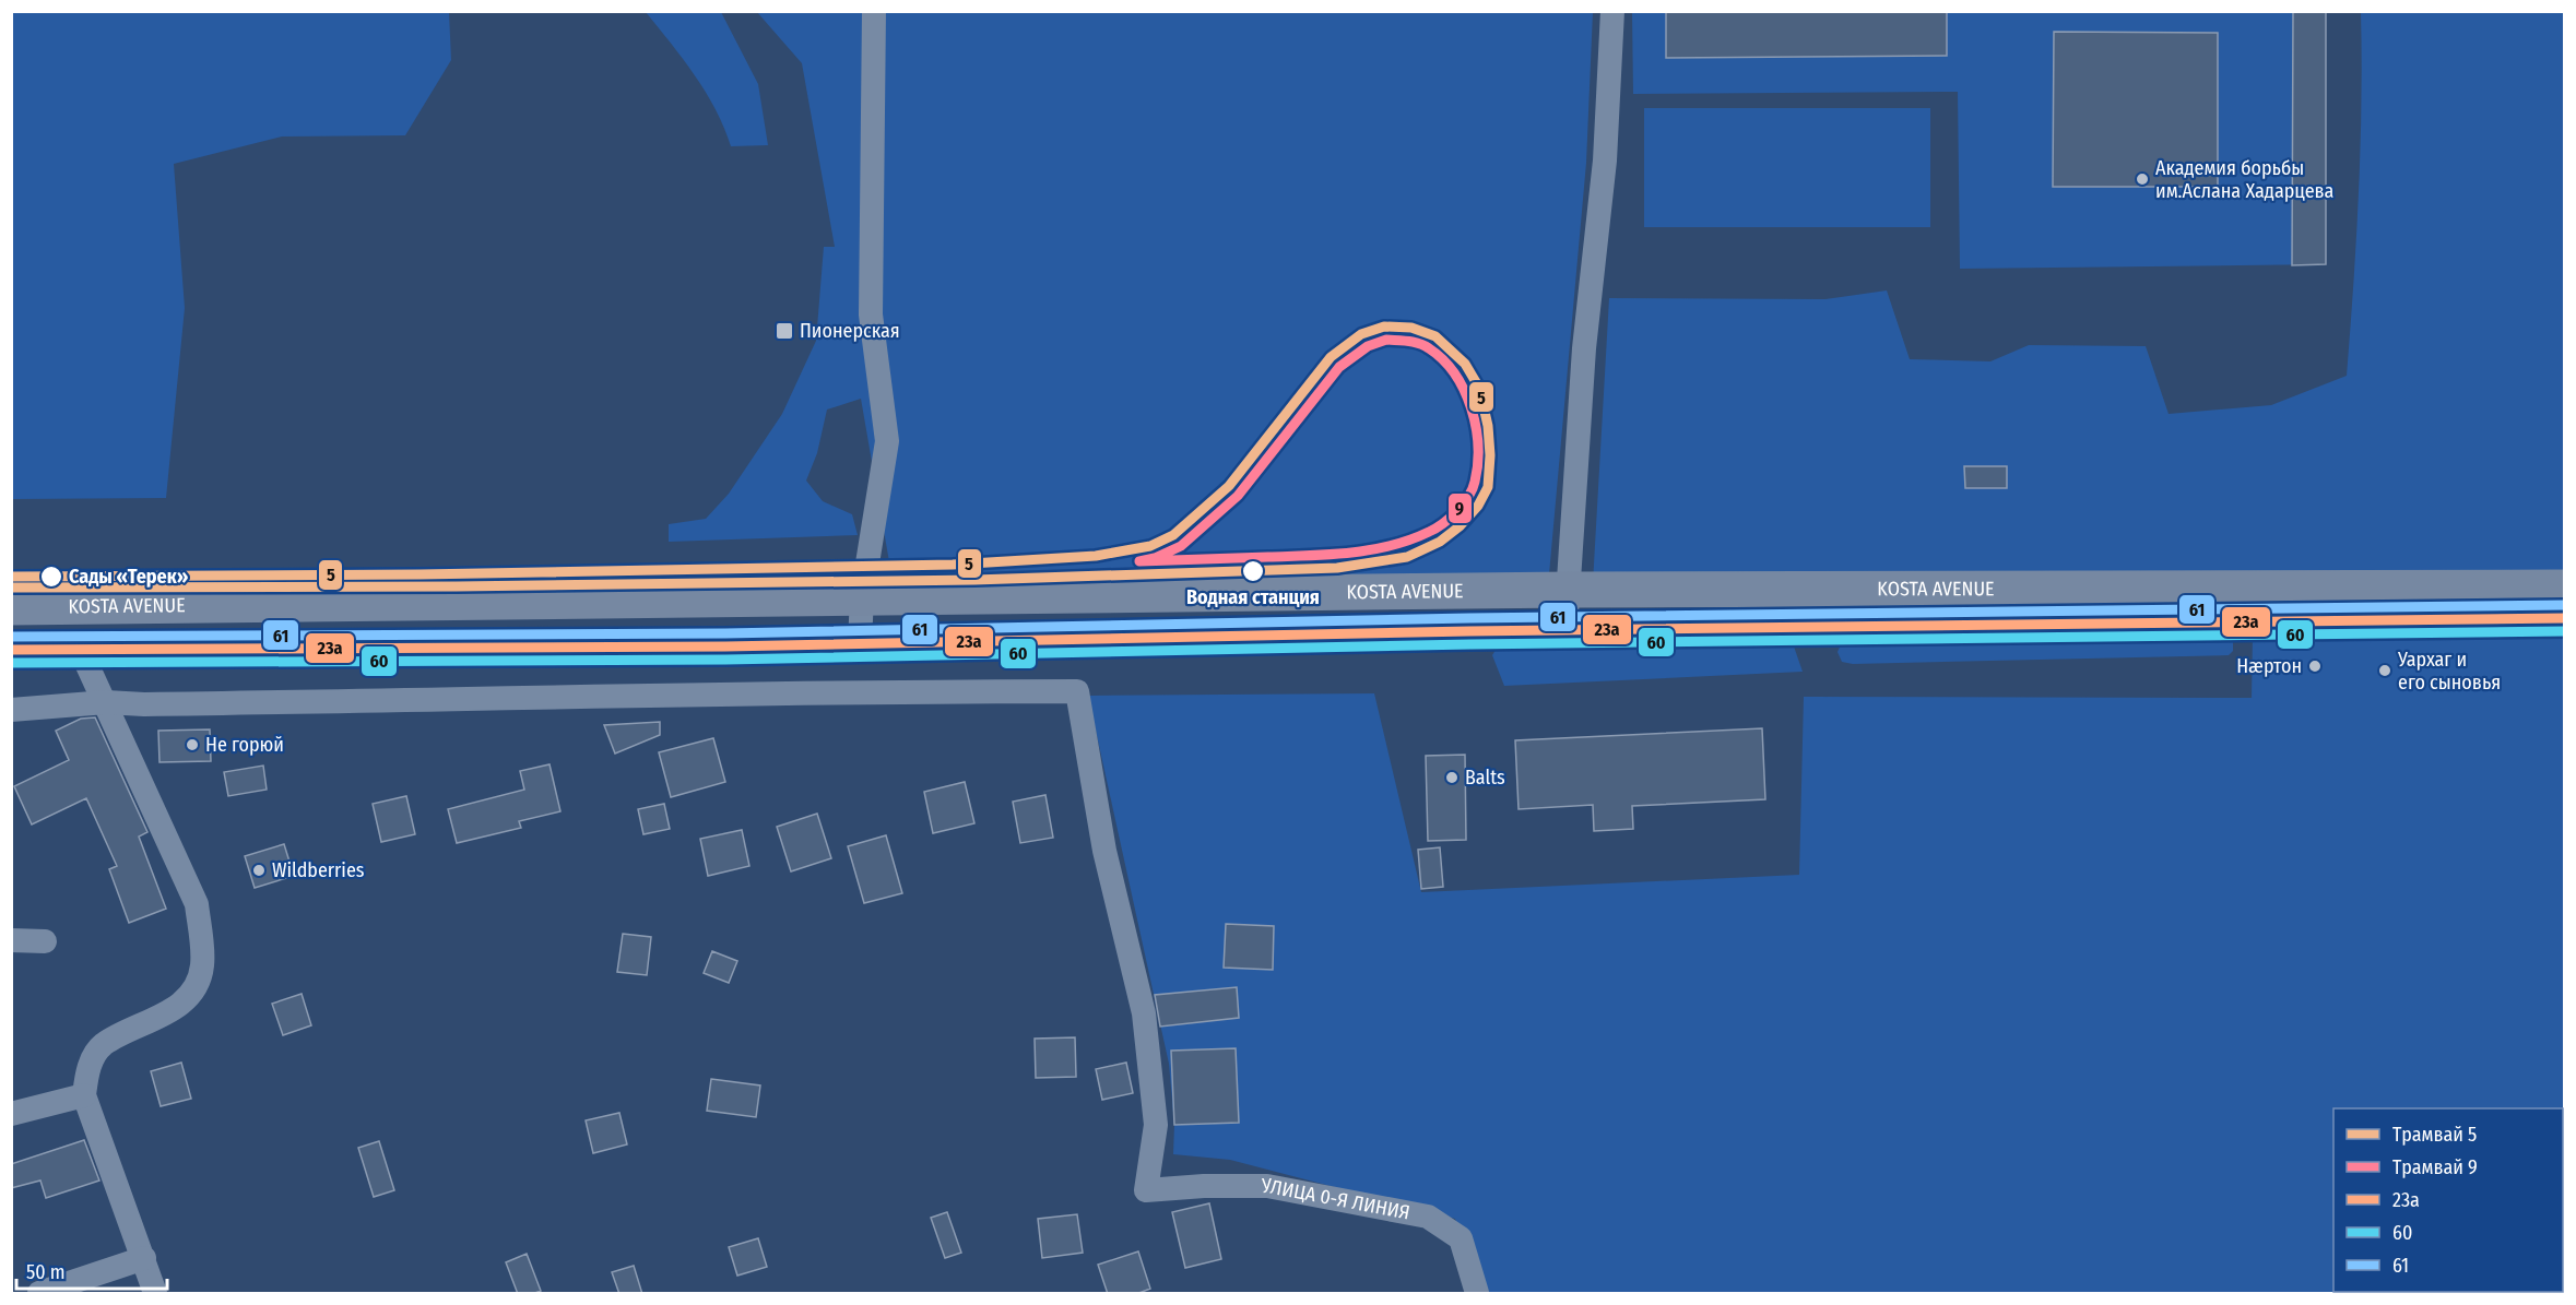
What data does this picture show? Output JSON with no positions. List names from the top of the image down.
{
  "streets": {
    "main road": ["KOSTA AVENUE"],
    "street": ["УЛИЦА 0-Я ЛИНИЯ"]
  },
  "places": {
    "other": [
      "Академия борьбы им.Аслана Хадарцева",
      "Водная станция",
      "Сады «Терек»",
      "Нæртон",
      "Уархаг и его сыновья",
      "Не горюй",
      "Balts",
      "Wildberries"
    ],
    "transit": ["Пионерская"]
  },
  "lines": [
    "tram line 5",
    "tram line 9",
    "transit line 61",
    "transit line 23a",
    "transit line 60"
  ],
  "legend": [
    "Трамвай 5",
    "Трамвай 9",
    "23a",
    "60",
    "61"
  ],
  "scale_bar": "50 m"
}
